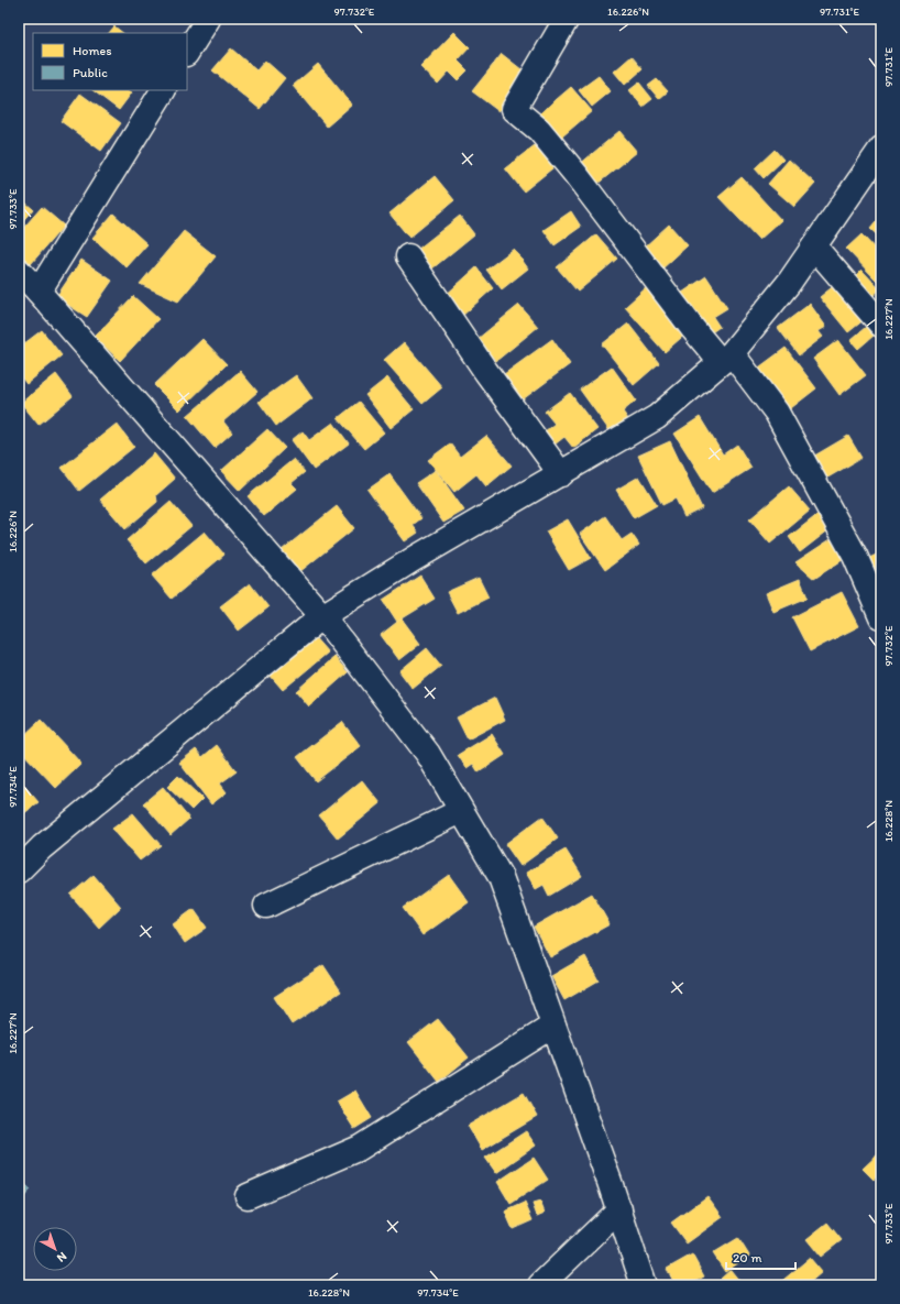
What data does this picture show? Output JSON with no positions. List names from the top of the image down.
{
  "legend": ["Homes", "Public"],
  "scale_bar": "20 m",
  "north": "bottom right",
  "coordinates": [
    "97.732°E",
    "16.226°N",
    "97.731°E",
    "97.733°E",
    "16.227°N",
    "97.734°E",
    "16.228°N"
  ]
}
